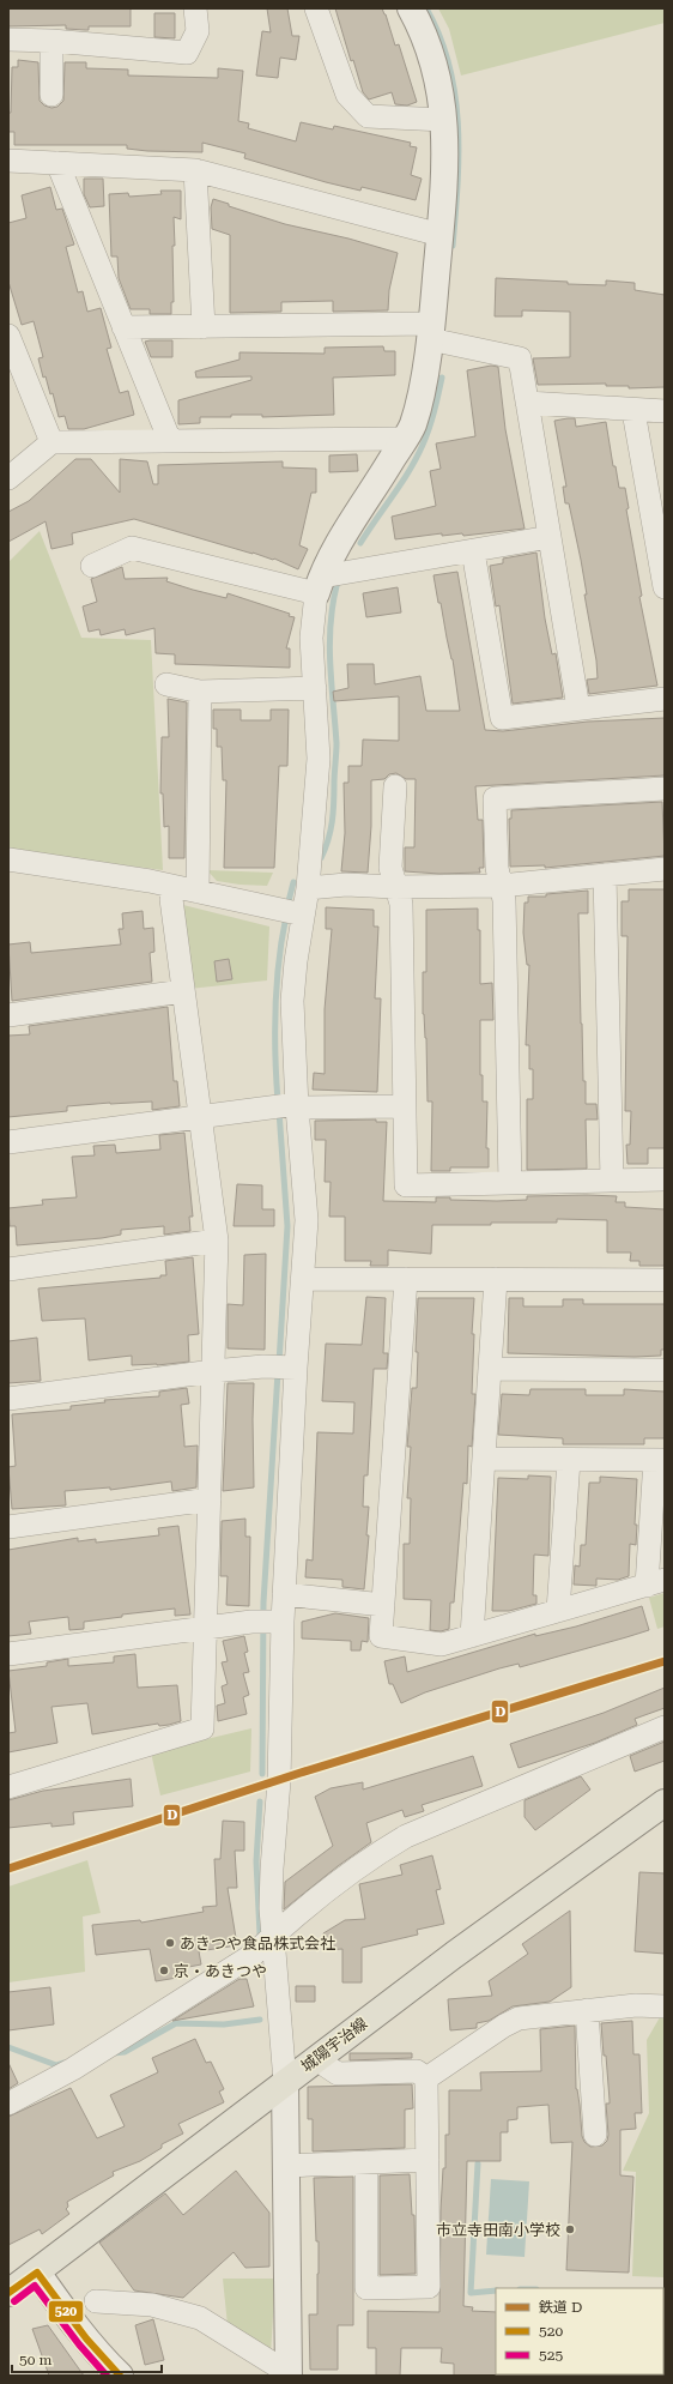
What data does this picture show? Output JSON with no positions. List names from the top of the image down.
{
  "streets": {
    "main road": ["城陽宇治線"]
  },
  "places": ["あきつや食品株式会社", "京・あきつや", "市立寺田南小学校"],
  "lines": ["rail line D", "transit line 520", "transit line 525"],
  "legend": ["鉄道 D", "520", "525"],
  "scale_bar": "50 m"
}
